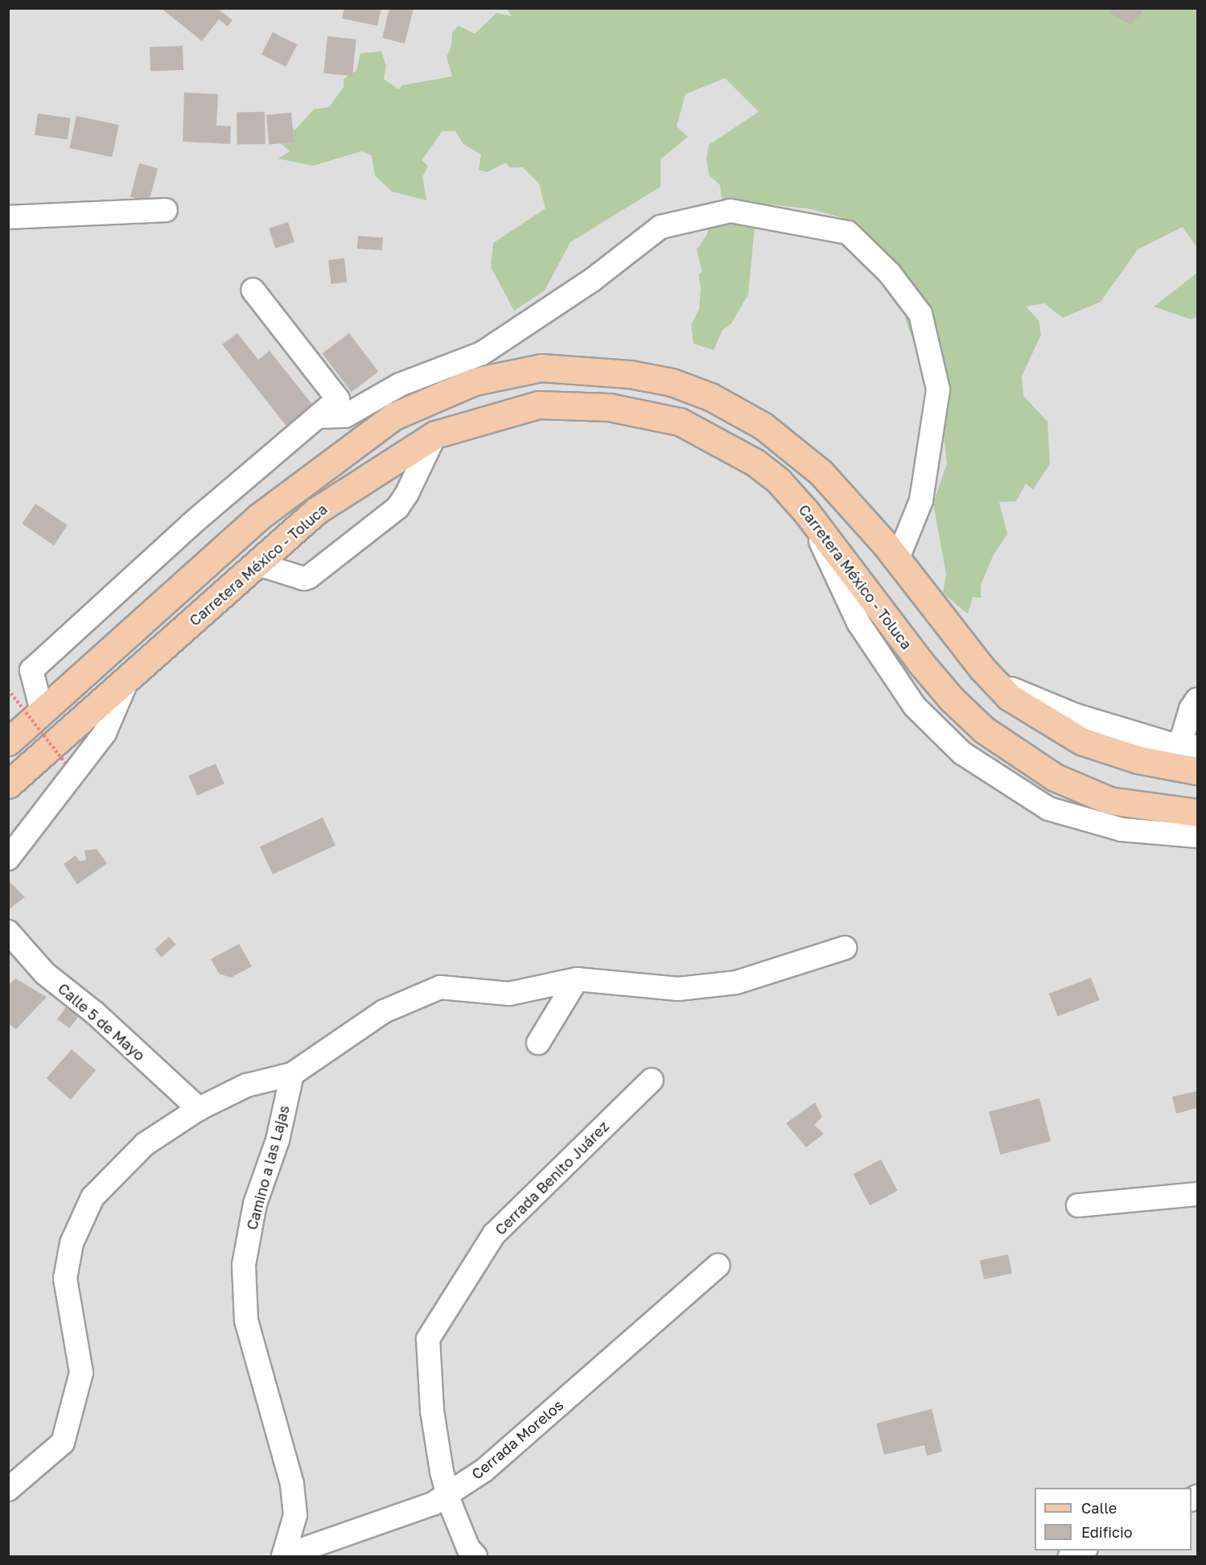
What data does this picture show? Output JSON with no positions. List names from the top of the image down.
{
  "streets": {
    "main road": ["Carretera México - Toluca"],
    "street": [
      "Calle 5 de Mayo",
      "Camino a las Lajas",
      "Cerrada Benito Juárez",
      "Cerrada Morelos"
    ]
  },
  "crossings": [
    ["Camino a las Lajas", "Cerrada Morelos"],
    ["Cerrada Benito Juárez", "Cerrada Morelos"]
  ],
  "legend": ["Calle", "Edificio"]
}
